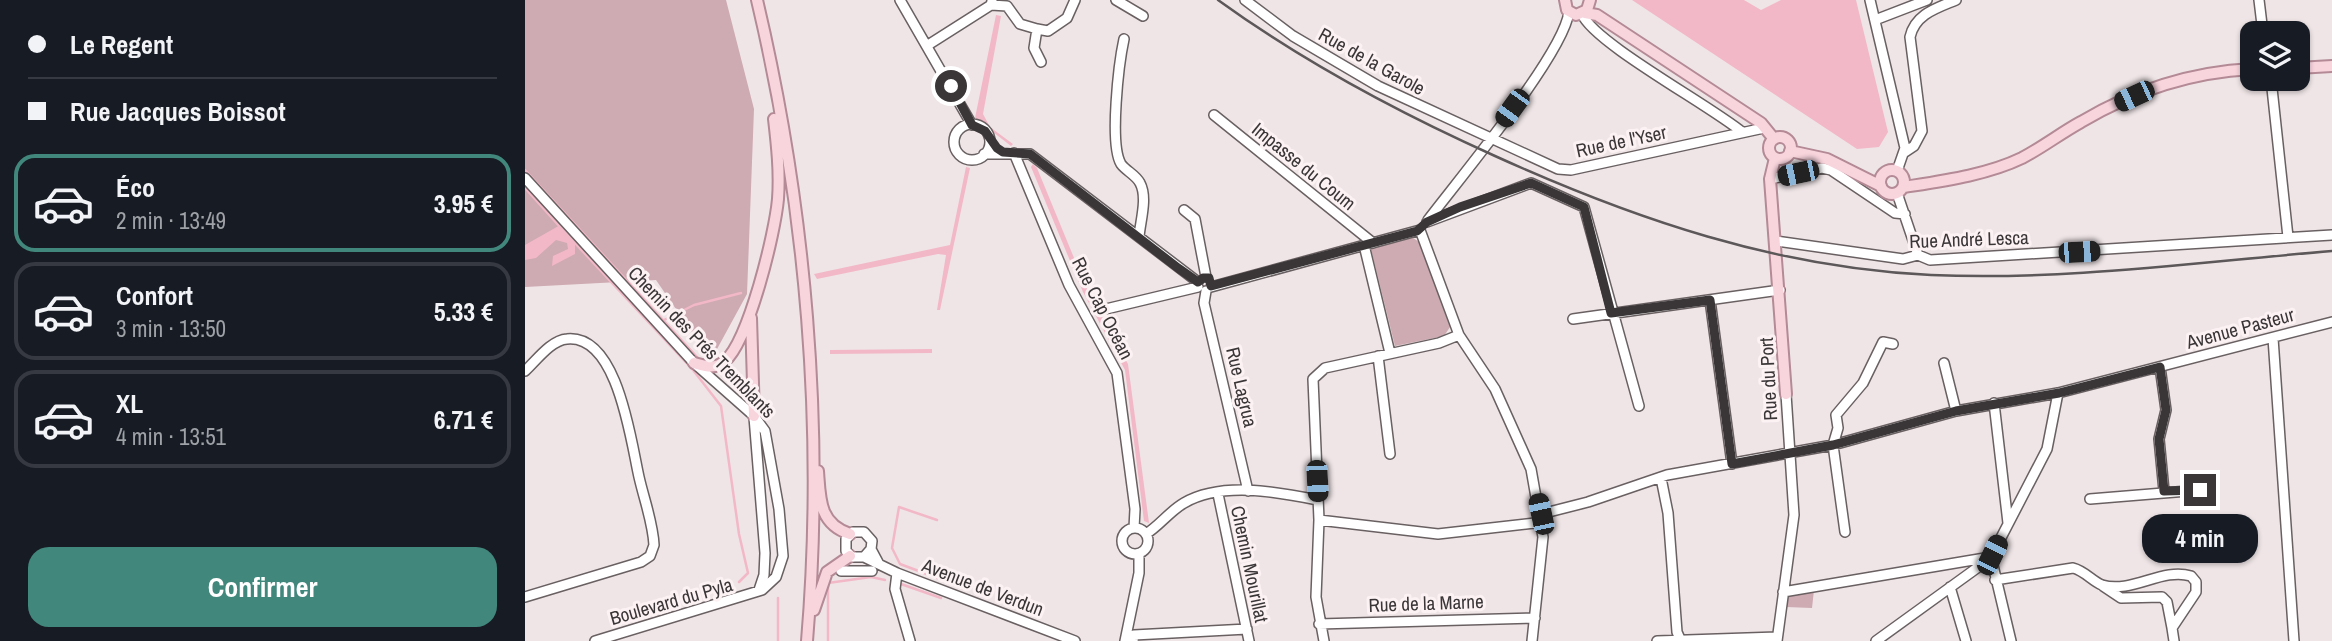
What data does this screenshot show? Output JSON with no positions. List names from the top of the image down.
{
  "streets": {
    "main road": ["Rue du Port"],
    "street": [
      "Rue de la Garole",
      "Rue de l'Yser",
      "Impasse du Coum",
      "Rue André Lesca",
      "Rue Cap Océan",
      "Avenue Pasteur",
      "Chemin des Prés Tremblants",
      "Rue Lagrua",
      "Chemin Mourillat",
      "Avenue de Verdun",
      "Boulevard du Pyla",
      "Rue de la Marne"
    ]
  },
  "crossings": [
    ["Rue de la Garole", "Rue de l'Yser"],
    ["Rue André Lesca", "Rue du Port"],
    ["Avenue Pasteur", "Rue du Port"],
    ["Chemin des Prés Tremblants", "Boulevard du Pyla"]
  ],
  "page": {
    "banner": ["Le Regent", "Rue Jacques Boissot"],
    "list": [
      {
        "name": "Éco",
        "note": "2 min · 13:49",
        "value": "3.95 €"
      },
      {
        "name": "Confort",
        "note": "3 min · 13:50",
        "value": "5.33 €"
      },
      {
        "name": "XL",
        "note": "4 min · 13:51",
        "value": "6.71 €"
      }
    ],
    "bubble": "4 min",
    "buttons": "Confirmer"
  }
}
